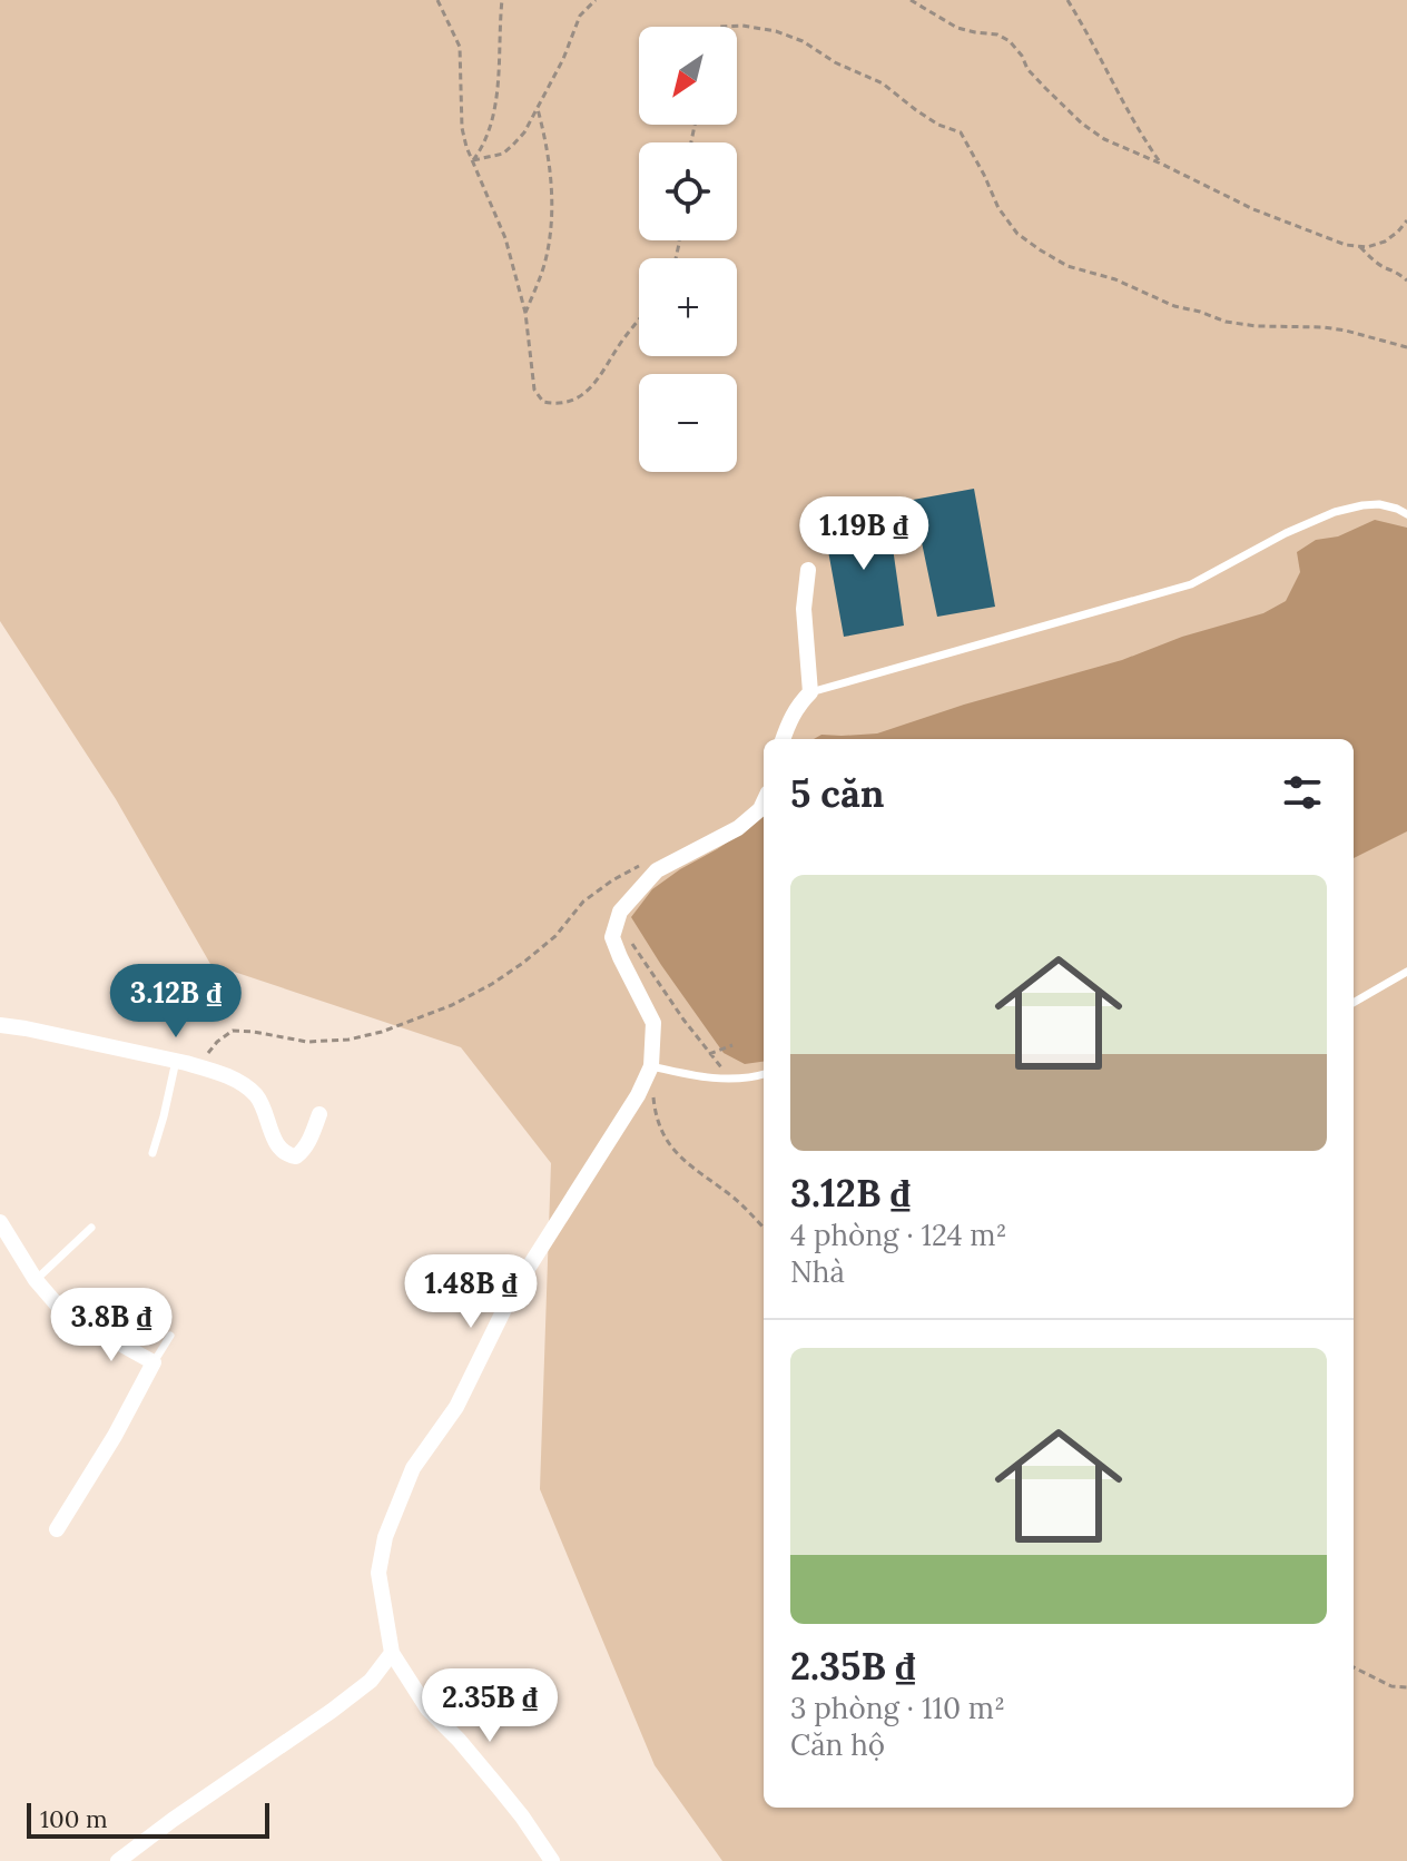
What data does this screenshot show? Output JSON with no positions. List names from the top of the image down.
{
  "scale_bar": "100 m",
  "north": "bottom left",
  "page": {
    "map_buttons": ["+", "−"],
    "price": [
      "1.19B ₫",
      "3.12B ₫",
      "1.48B ₫",
      "3.8B ₫",
      "2.35B ₫"
    ],
    "heading": "5 căn",
    "list": [
      {
        "name": "3.12B ₫",
        "note": "4 phòng · 124 m² · Nhà"
      },
      {
        "name": "2.35B ₫",
        "note": "3 phòng · 110 m² · Căn hộ"
      }
    ],
    "scale": "100 m"
  }
}
